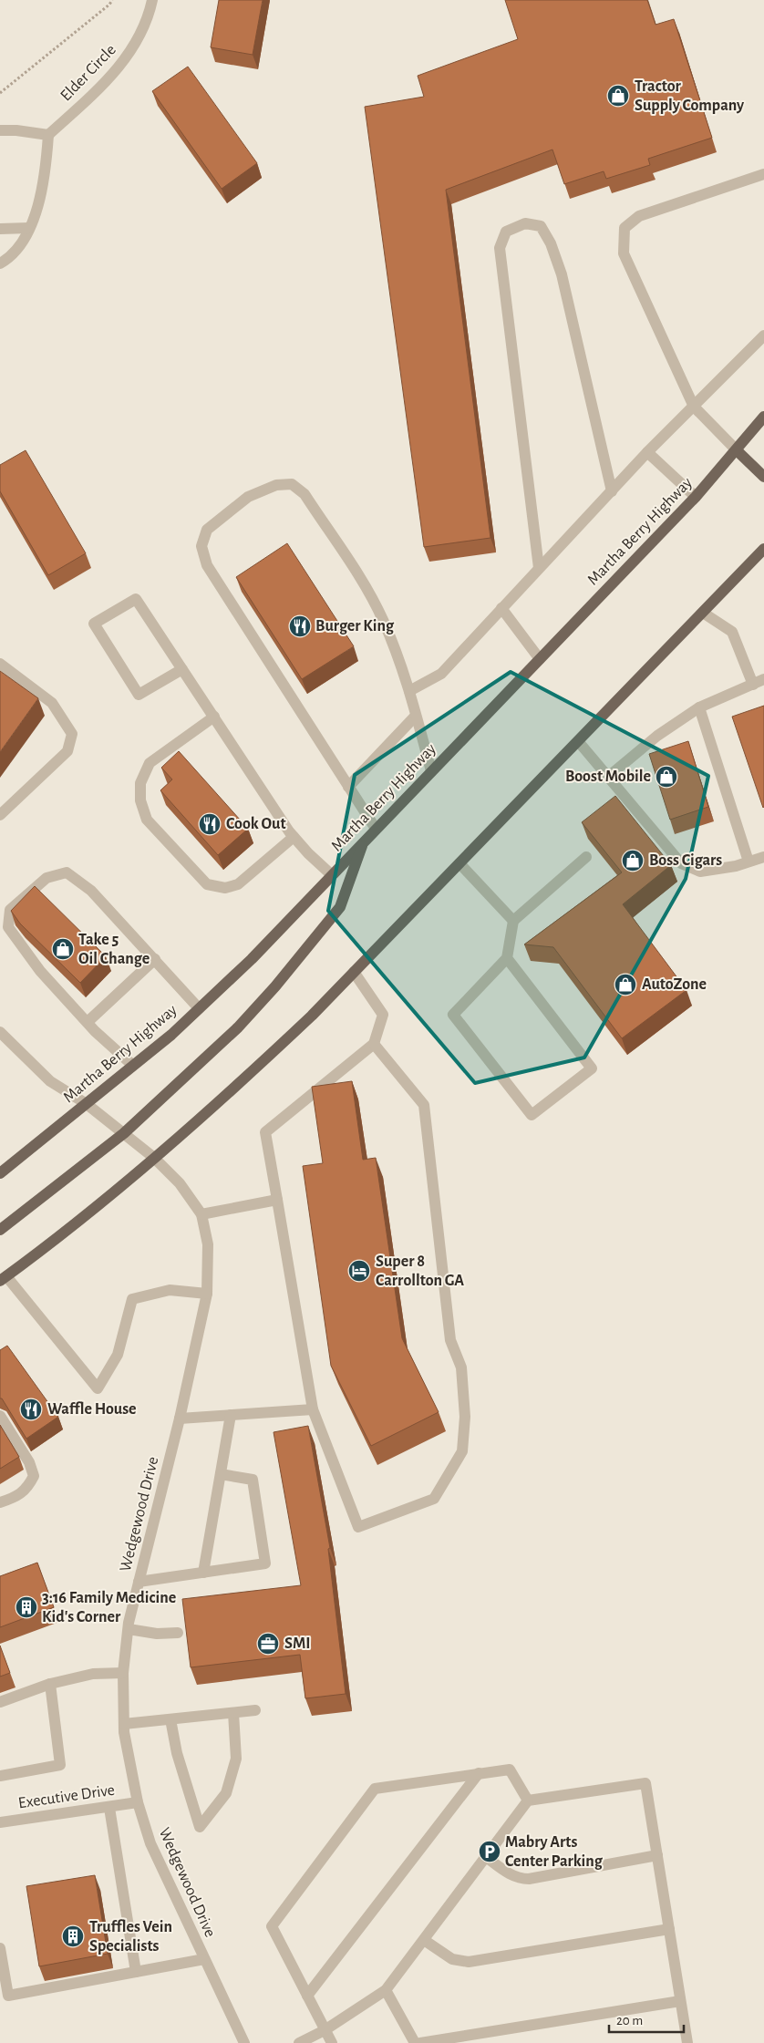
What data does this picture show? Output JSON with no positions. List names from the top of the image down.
{
  "streets": {
    "main road": ["Martha Berry Highway"],
    "street": ["Elder Circle", "Wedgewood Drive", "Executive Drive"]
  },
  "crossings": [
    ["Martha Berry Highway", "Wedgewood Drive"],
    ["Wedgewood Drive", "Executive Drive"]
  ],
  "places": {
    "shop": [
      "Tractor Supply Company",
      "Boost Mobile",
      "Boss Cigars",
      "Take 5 Oil Change",
      "AutoZone"
    ],
    "restaurant": ["Burger King", "Cook Out", "Waffle House"],
    "hotel": ["Super 8 Carrollton GA"],
    "building": ["3:16 Family Medicine Kid's Corner", "Truffles Vein Specialists"],
    "office": ["SMI"],
    "parking": ["Mabry Arts Center Parking"]
  },
  "scale_bar": "20 m"
}
